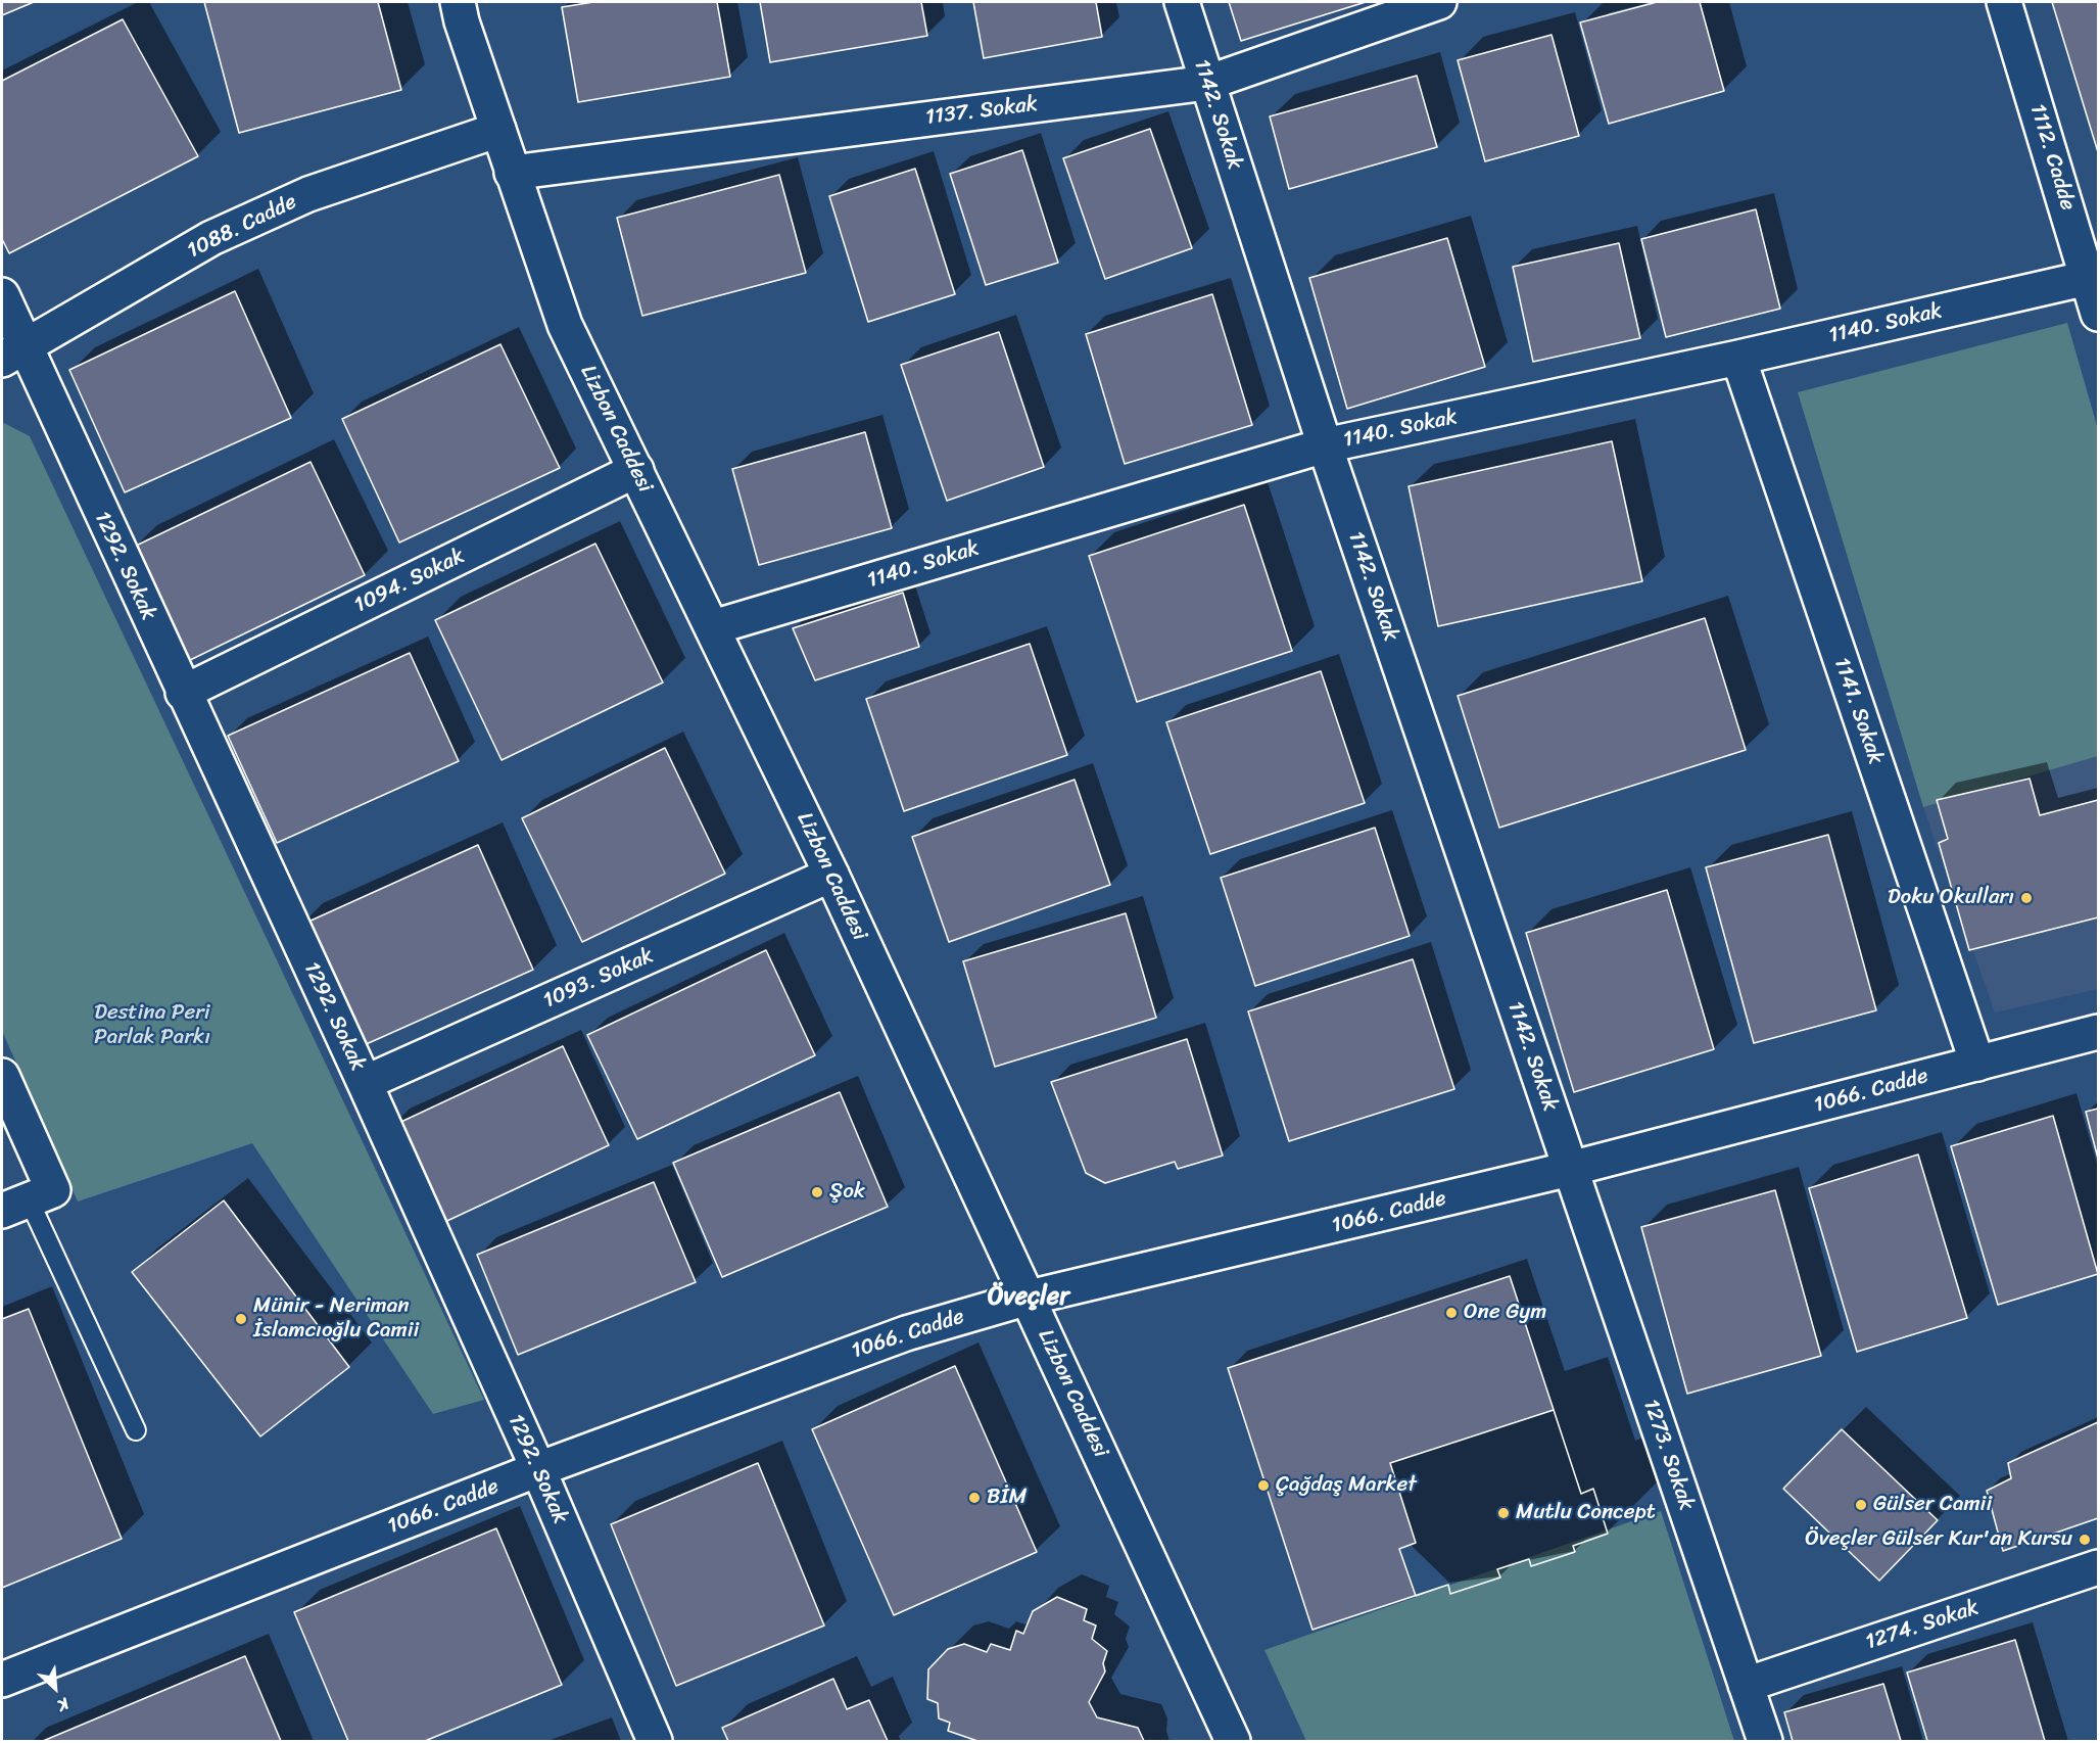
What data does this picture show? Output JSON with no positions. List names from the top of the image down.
{
  "streets": {
    "street": [
      "1137. Sokak",
      "1142. Sokak",
      "1112. Cadde",
      "1088. Cadde",
      "1140. Sokak",
      "Lizbon Caddesi",
      "1292. Sokak",
      "1094. Sokak",
      "1141. Sokak",
      "1093. Sokak",
      "1066. Cadde",
      "1273. Sokak",
      "1274. Sokak"
    ]
  },
  "crossings": [
    ["1137. Sokak", "1142. Sokak"],
    ["1137. Sokak", "Lizbon Caddesi"],
    ["1142. Sokak", "1140. Sokak"],
    ["1142. Sokak", "1066. Cadde"],
    ["1142. Sokak", "1273. Sokak"],
    ["1112. Cadde", "1140. Sokak"],
    ["1088. Cadde", "Lizbon Caddesi"],
    ["1088. Cadde", "1292. Sokak"],
    ["1140. Sokak", "Lizbon Caddesi"],
    ["1140. Sokak", "1141. Sokak"],
    ["Lizbon Caddesi", "1094. Sokak"],
    ["Lizbon Caddesi", "1093. Sokak"],
    ["Lizbon Caddesi", "1066. Cadde"],
    ["1292. Sokak", "1094. Sokak"],
    ["1292. Sokak", "1093. Sokak"],
    ["1292. Sokak", "1066. Cadde"],
    ["1141. Sokak", "1066. Cadde"],
    ["1066. Cadde", "1273. Sokak"],
    ["1273. Sokak", "1274. Sokak"]
  ],
  "districts": ["Öveçler"],
  "parks": ["Destina Peri Parlak Parkı"],
  "places": [
    "Doku Okulları",
    "Şok",
    "One Gym",
    "Münir - Neriman İslamcıoğlu Camii",
    "Çağdaş Market",
    "BİM",
    "Gülser Camii",
    "Mutlu Concept",
    "Öveçler Gülser Kur'an Kursu"
  ],
  "north": "bottom right"
}
